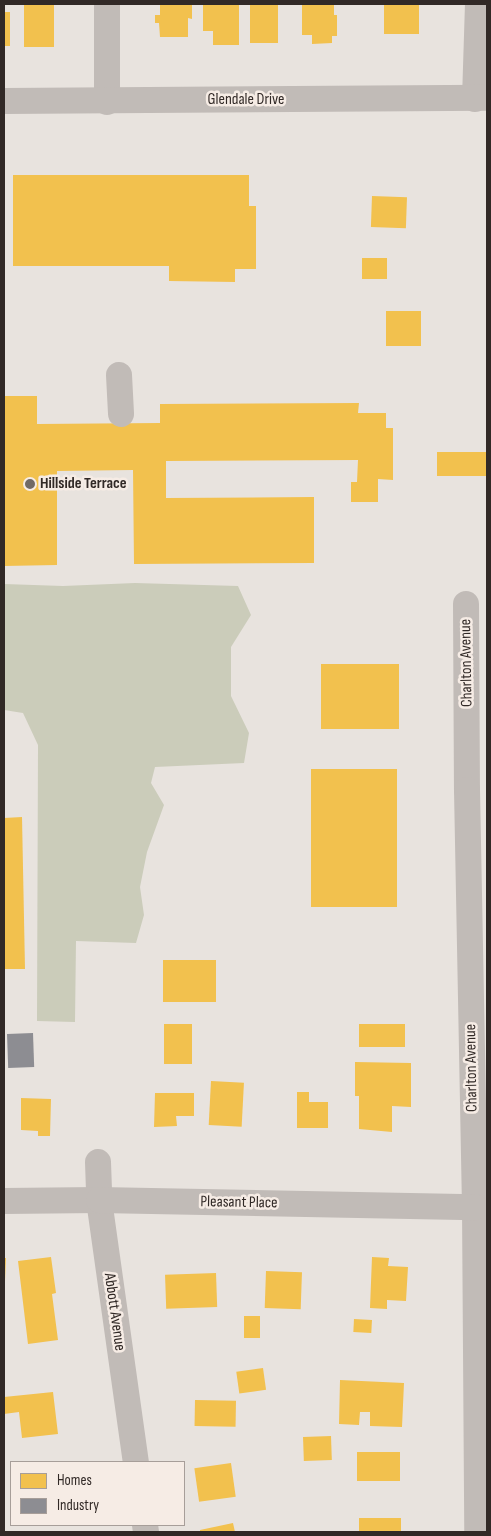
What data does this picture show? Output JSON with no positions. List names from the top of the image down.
{
  "streets": {
    "street": [
      "Glendale Drive",
      "Charlton Avenue",
      "Pleasant Place",
      "Abbott Avenue"
    ]
  },
  "crossings": [
    ["Charlton Avenue", "Pleasant Place"],
    ["Pleasant Place", "Abbott Avenue"]
  ],
  "places": ["Hillside Terrace"],
  "legend": ["Homes", "Industry"]
}
